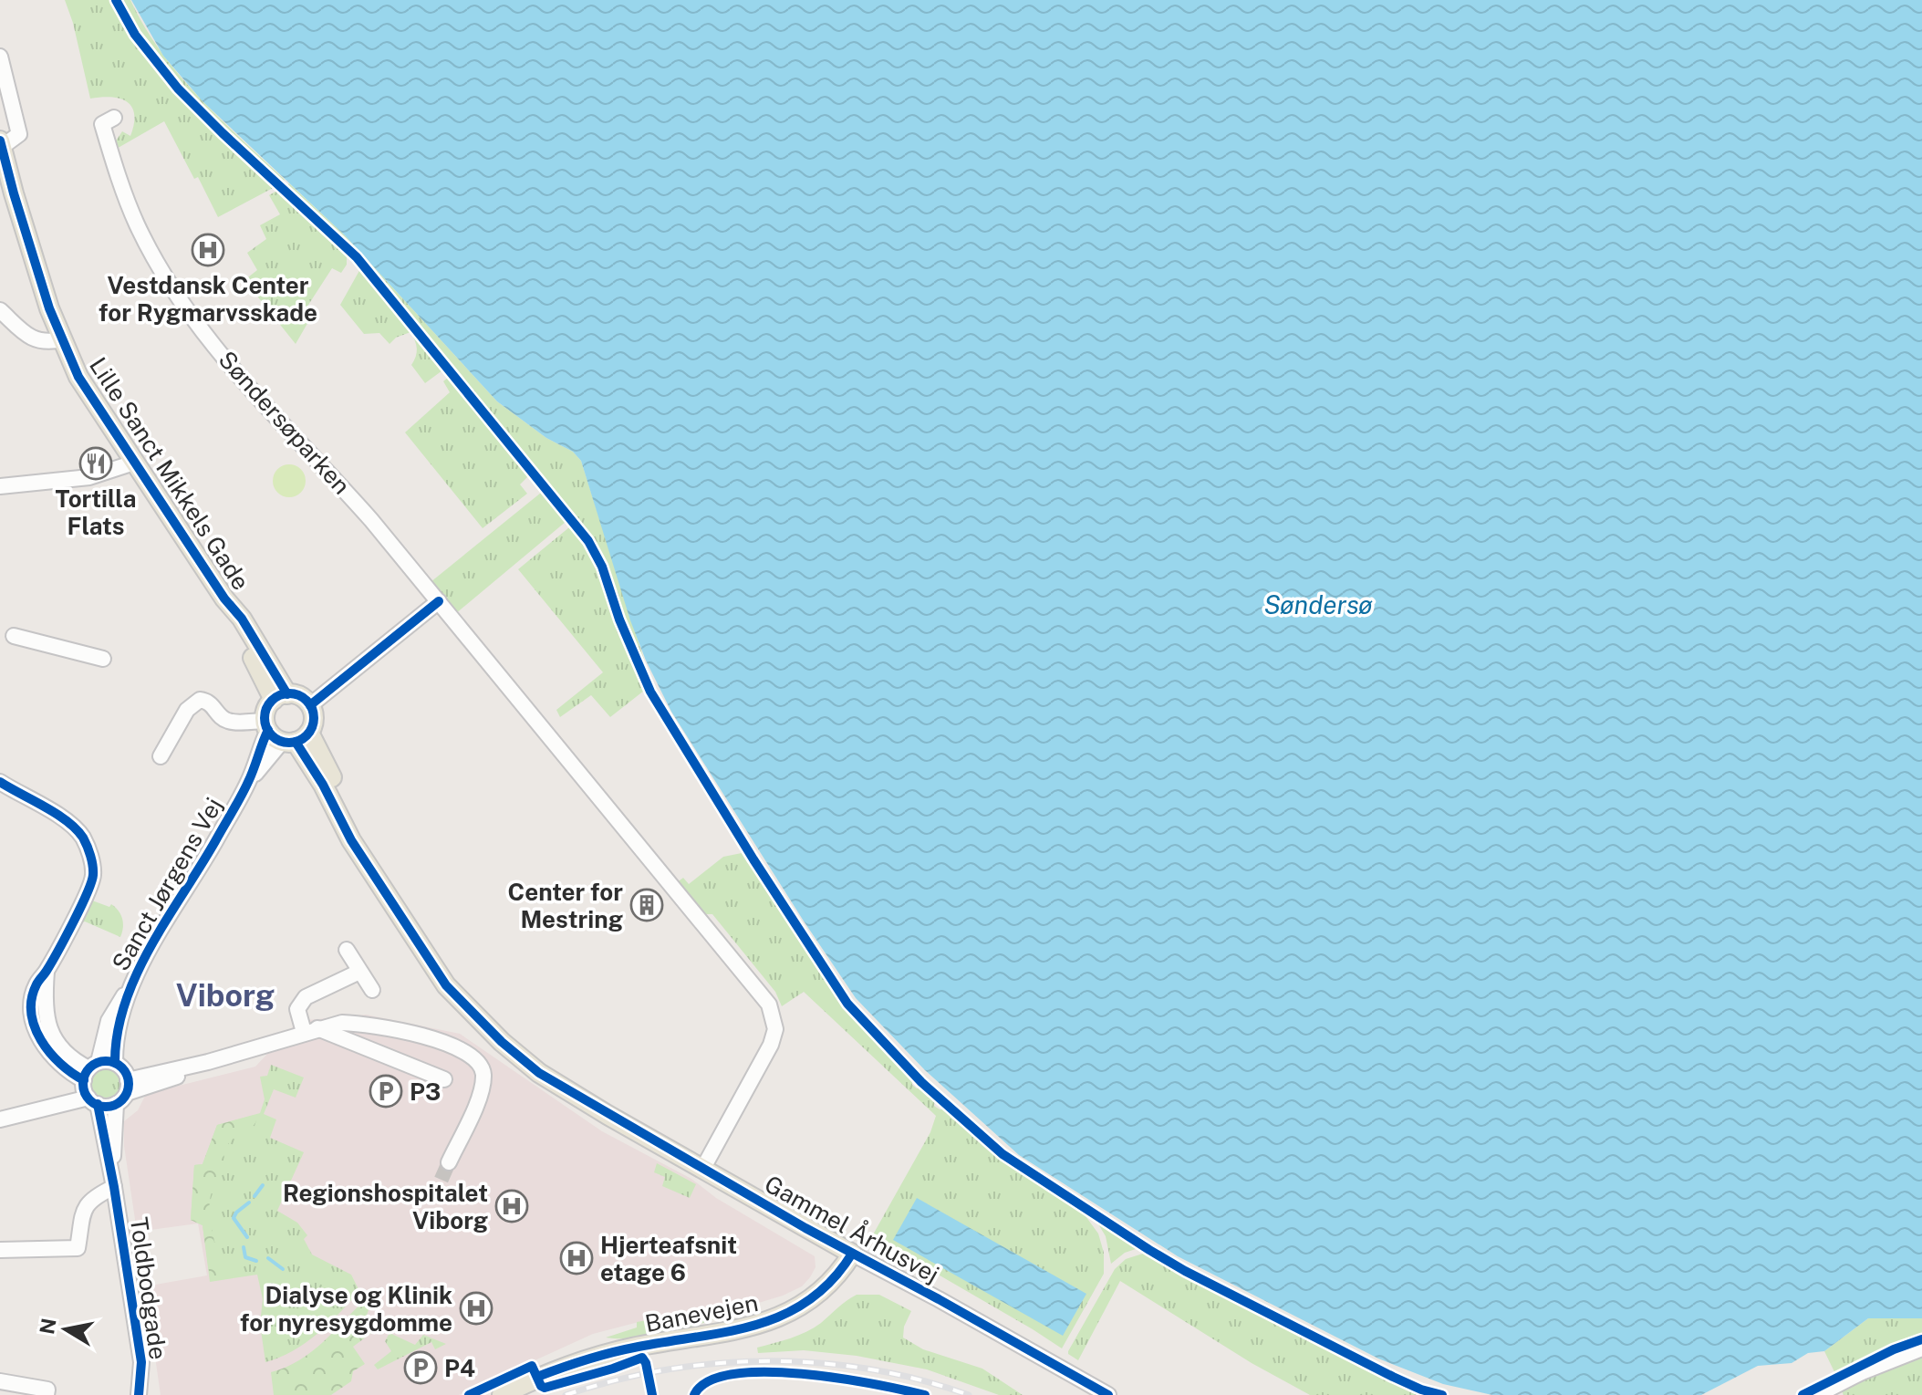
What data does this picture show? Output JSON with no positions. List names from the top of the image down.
{
  "streets": {
    "main road": ["Lille Sanct Mikkels Gade", "Gammel Århusvej", "Banevejen"],
    "street": ["Søndersøparken", "Sanct Jørgens Vej", "Toldbodgade"]
  },
  "crossings": [
    ["Søndersøparken", "Gammel Århusvej"],
    ["Sanct Jørgens Vej", "Gammel Århusvej"],
    ["Sanct Jørgens Vej", "Toldbodgade"],
    ["Gammel Århusvej", "Banevejen"]
  ],
  "districts": ["Viborg"],
  "water": ["Søndersø"],
  "places": {
    "hospital": [
      "Vestdansk Center for Rygmarvsskade",
      "Regionshospitalet Viborg",
      "Hjerteafsnit etage 6",
      "Dialyse og Klinik for nyresygdomme"
    ],
    "restaurant": ["Tortilla Flats"],
    "building": ["Center for Mestring"],
    "parking": ["P3", "P4"]
  },
  "north": "left"
}
